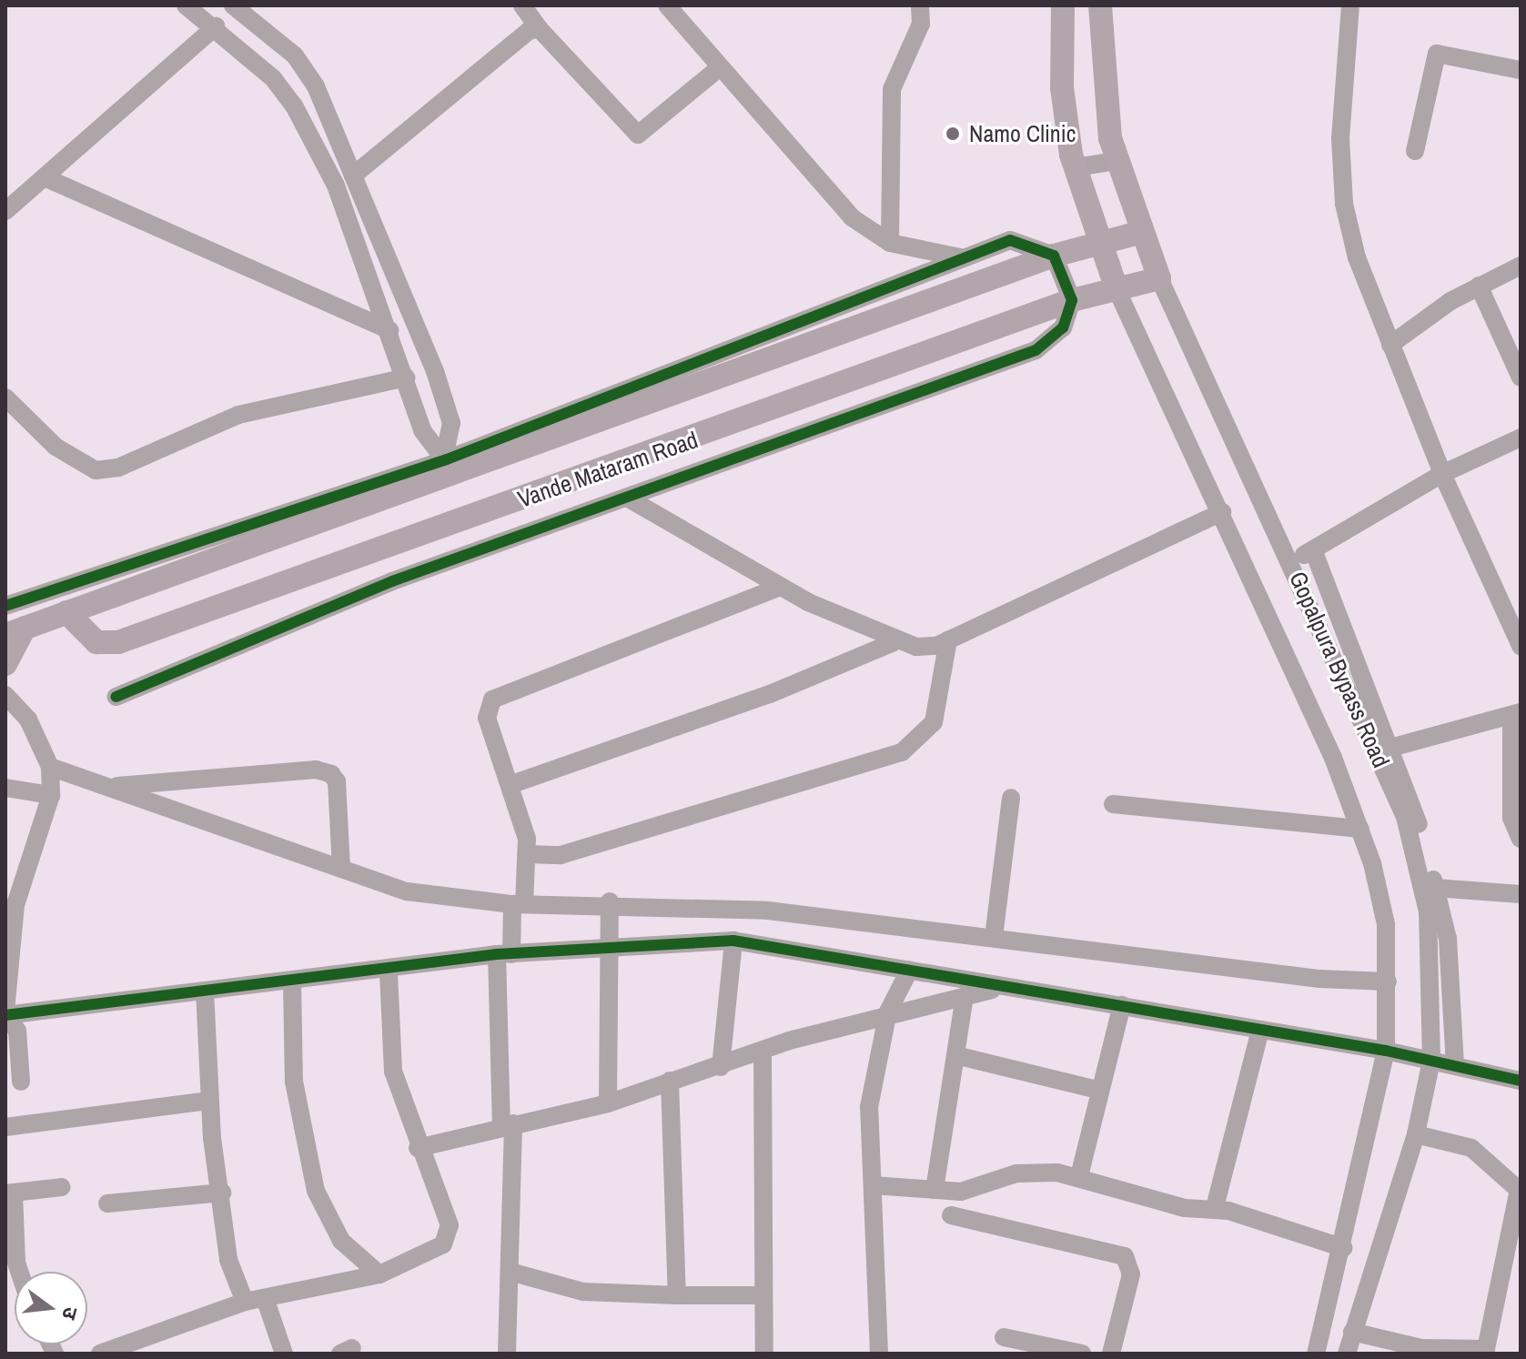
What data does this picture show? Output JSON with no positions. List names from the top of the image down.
{
  "streets": {
    "main road": ["Vande Mataram Road", "Gopalpura Bypass Road"]
  },
  "crossings": [
    ["Vande Mataram Road", "Gopalpura Bypass Road"]
  ],
  "places": ["Namo Clinic"],
  "north": "right"
}
